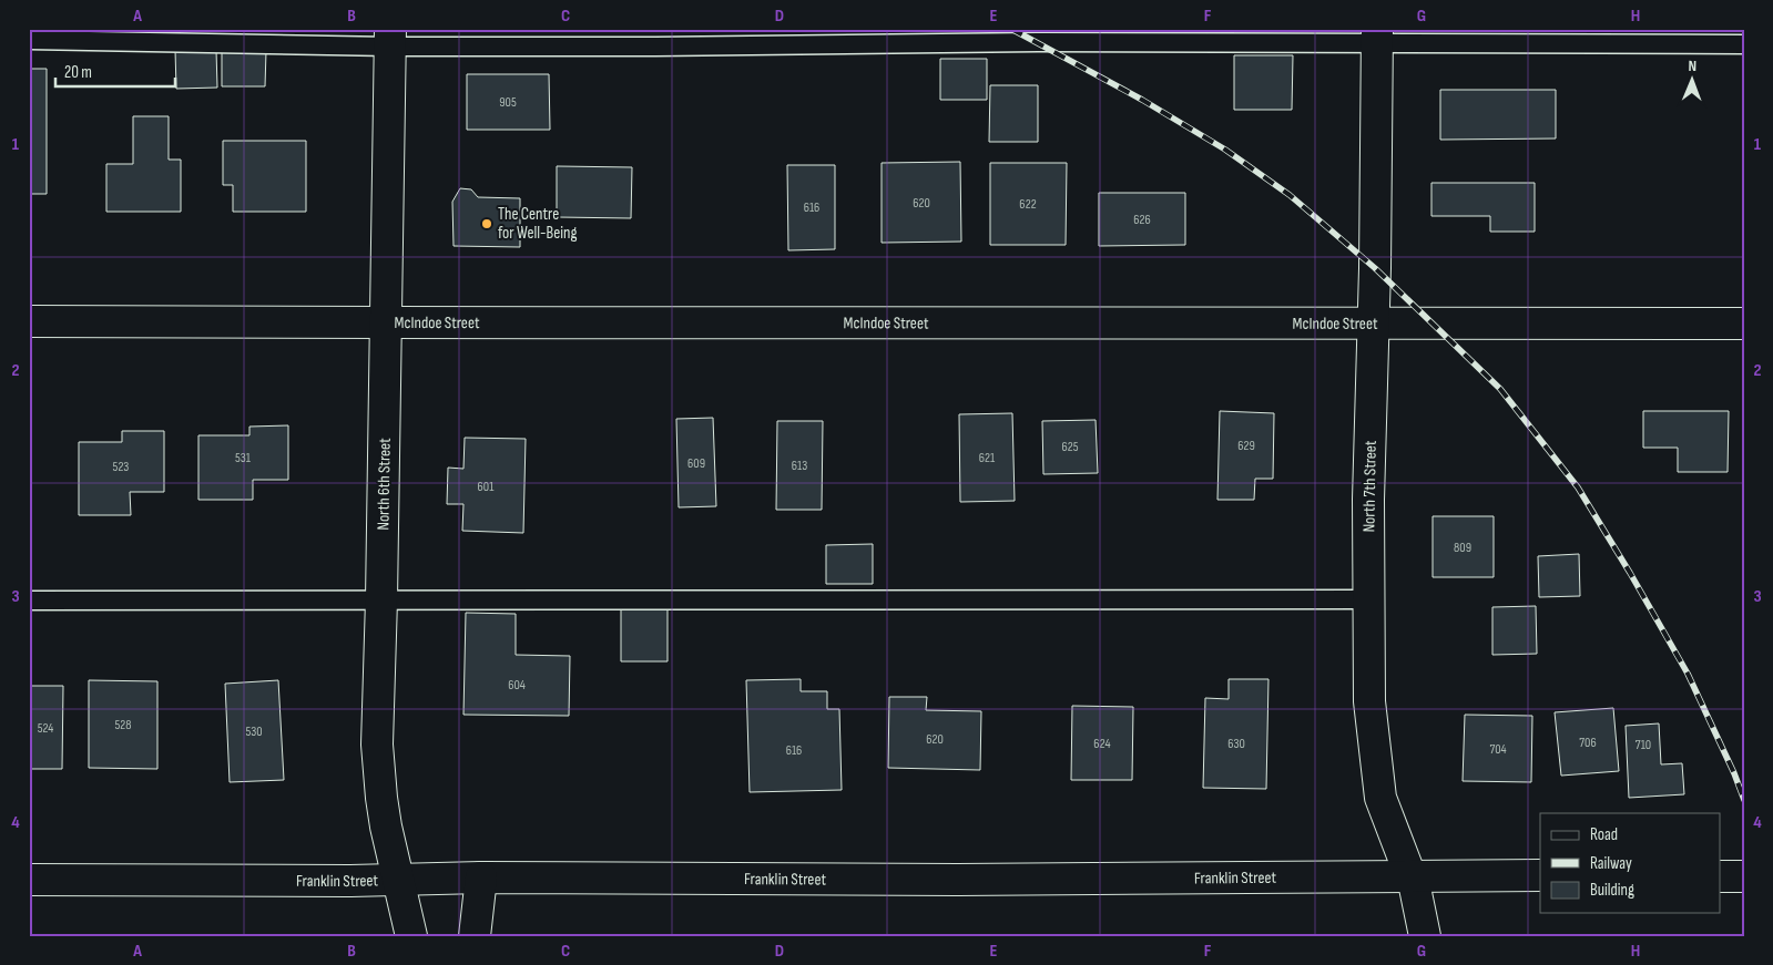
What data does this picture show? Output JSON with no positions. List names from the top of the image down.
{
  "streets": {
    "street": [
      "McIndoe Street",
      "North 6th Street",
      "North 7th Street",
      "Franklin Street"
    ]
  },
  "crossings": [
    ["McIndoe Street", "North 6th Street"],
    ["McIndoe Street", "North 7th Street"],
    ["North 6th Street", "Franklin Street"],
    ["North 7th Street", "Franklin Street"]
  ],
  "places": ["The Centre for Well-Being"],
  "house_numbers": [
    "905",
    "620",
    "622",
    "616",
    "626",
    "629",
    "625",
    "531",
    "621",
    "609",
    "613",
    "523",
    "601",
    "809",
    "604",
    "528",
    "524",
    "530",
    "620",
    "706",
    "624",
    "630",
    "710",
    "704",
    "616"
  ],
  "legend": ["Road", "Railway", "Building"],
  "scale_bar": "20 m",
  "north": "top",
  "grid": {
    "columns": [
      "A",
      "B",
      "C",
      "D",
      "E",
      "F",
      "G",
      "H"
    ],
    "rows": [
      "1",
      "2",
      "3",
      "4"
    ]
  }
}
